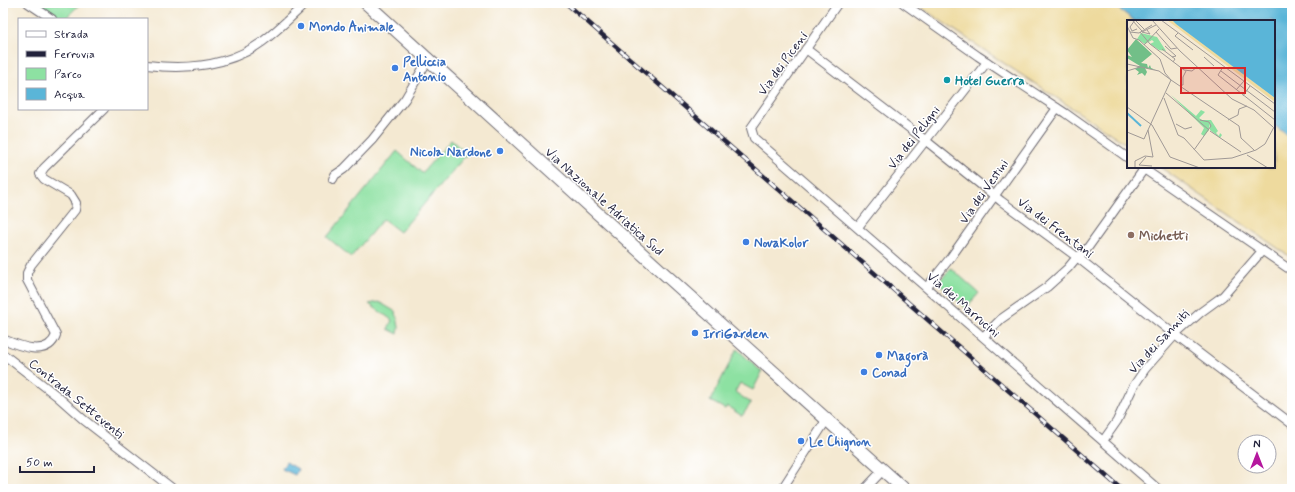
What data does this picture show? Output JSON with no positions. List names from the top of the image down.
{
  "streets": {
    "main road": ["Via Nazionale Adriatica Sud"],
    "street": [
      "Via dei Piceni",
      "Via dei Peligni",
      "Via dei Vestini",
      "Via dei Frentani",
      "Via dei Marrucini",
      "Via dei Sanniti",
      "Contrada Setteventi"
    ]
  },
  "crossings": [
    ["Via dei Piceni", "Via dei Frentani"],
    ["Via dei Piceni", "Via dei Marrucini"],
    ["Via dei Peligni", "Via dei Frentani"],
    ["Via dei Peligni", "Via dei Marrucini"],
    ["Via dei Vestini", "Via dei Frentani"],
    ["Via dei Vestini", "Via dei Marrucini"],
    ["Via dei Frentani", "Via dei Sanniti"],
    ["Via dei Marrucini", "Via dei Sanniti"]
  ],
  "places": [
    "Mondo Animale",
    "Pelliccia Antonio",
    "Hotel Guerra",
    "Nicola Nardone",
    "Michetti",
    "NovaKolor",
    "IrriGarden",
    "Magorà",
    "Conad",
    "Le Chignon"
  ],
  "legend": [
    "Strada",
    "Ferrovia",
    "Parco",
    "Acqua"
  ],
  "scale_bar": "50 m",
  "north": "top"
}
